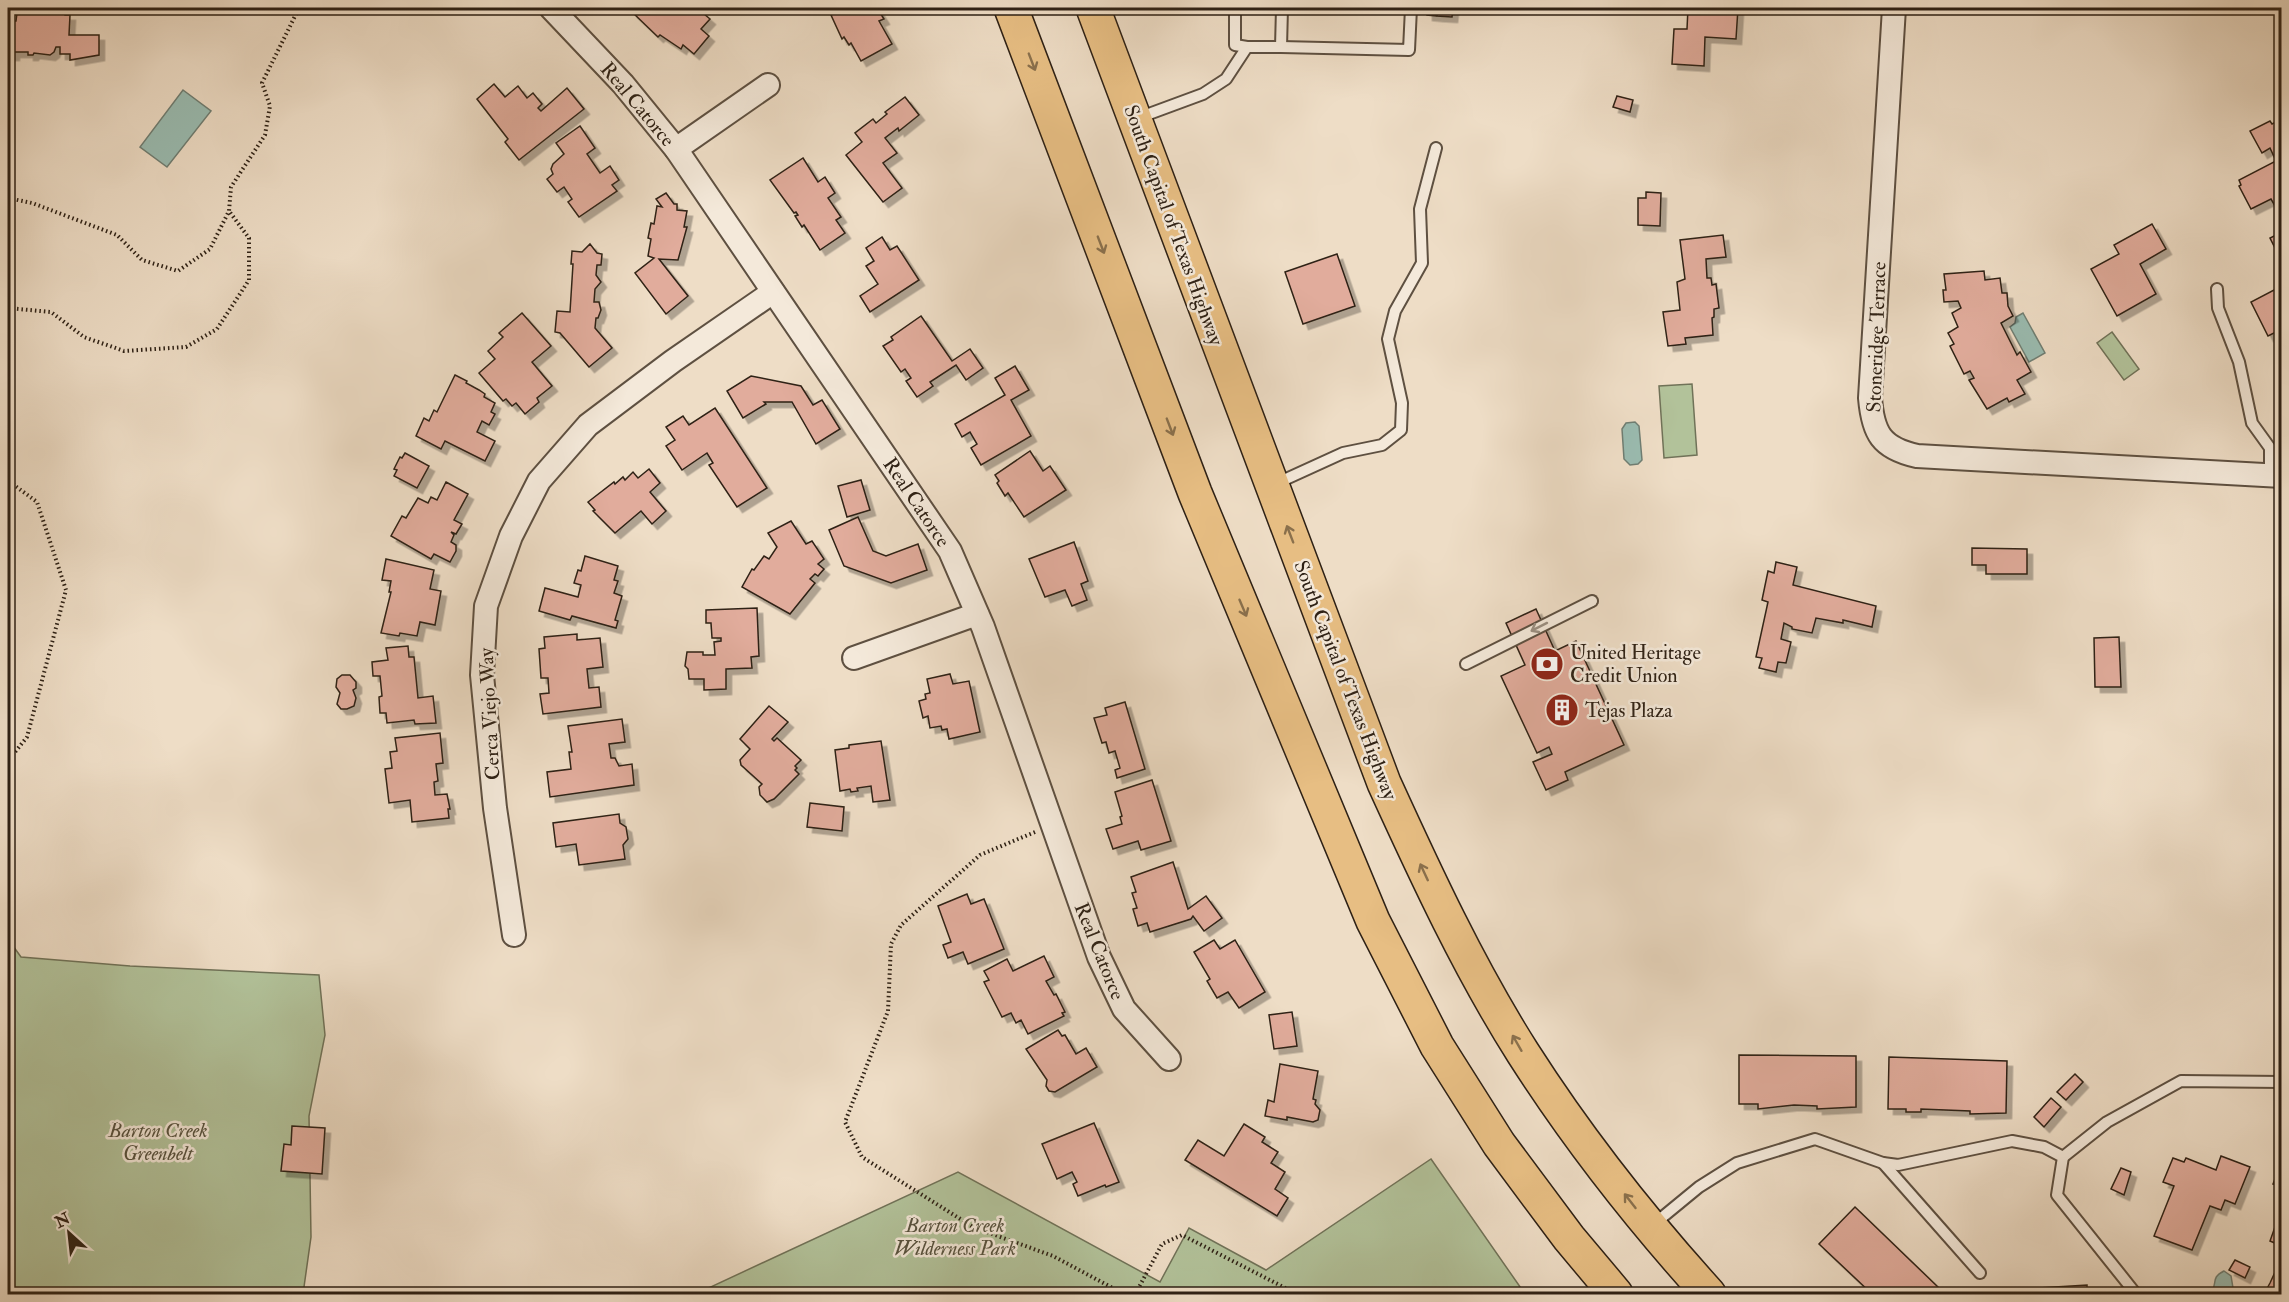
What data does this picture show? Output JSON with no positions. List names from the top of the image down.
{
  "streets": {
    "highway": ["South Capital of Texas Highway"],
    "street": ["Real Catorce", "Stoneridge Terrace", "Cerca Viejo Way"]
  },
  "crossings": [
    ["Real Catorce", "Cerca Viejo Way"]
  ],
  "parks": ["Barton Creek Greenbelt", "Barton Creek Wilderness Park"],
  "places": {
    "bank": ["United Heritage Credit Union"],
    "building": ["Tejas Plaza"]
  },
  "north": "top left"
}
